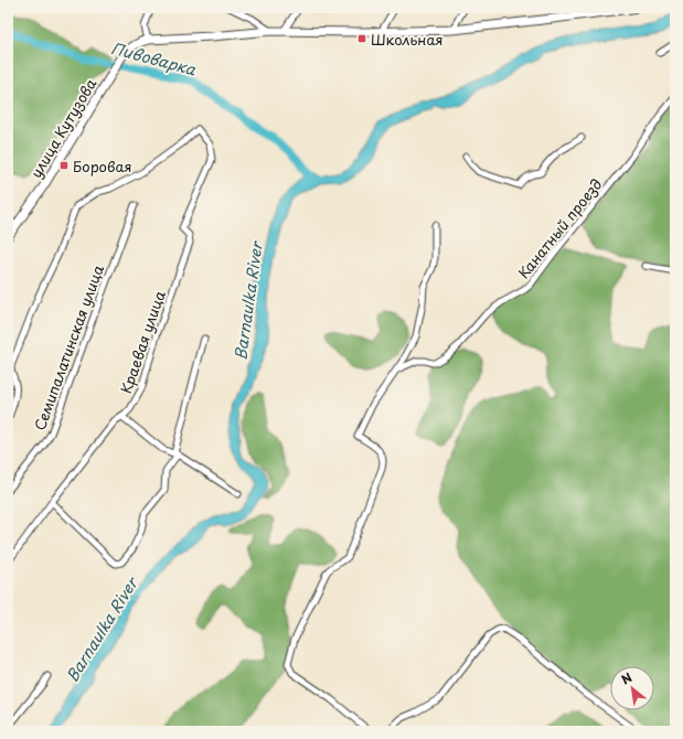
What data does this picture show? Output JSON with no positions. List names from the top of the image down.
{
  "streets": {
    "main road": ["улица Кутузова"],
    "street": ["Канатный проезд", "Краевая улица", "Семипалатинская улица"]
  },
  "water": ["Пивоварка", "Barnaulka River"],
  "places": {
    "transit": ["Школьная", "Боровая"]
  },
  "north": "top left"
}
